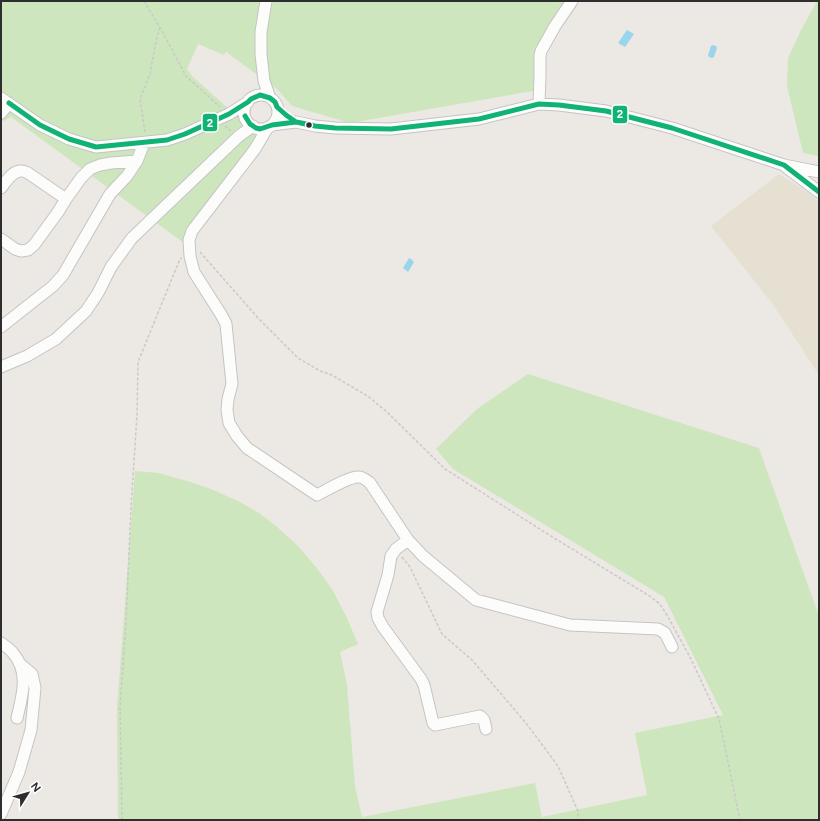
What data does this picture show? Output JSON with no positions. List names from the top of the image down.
{
  "lines": ["transit line 2"],
  "north": "top right"
}
